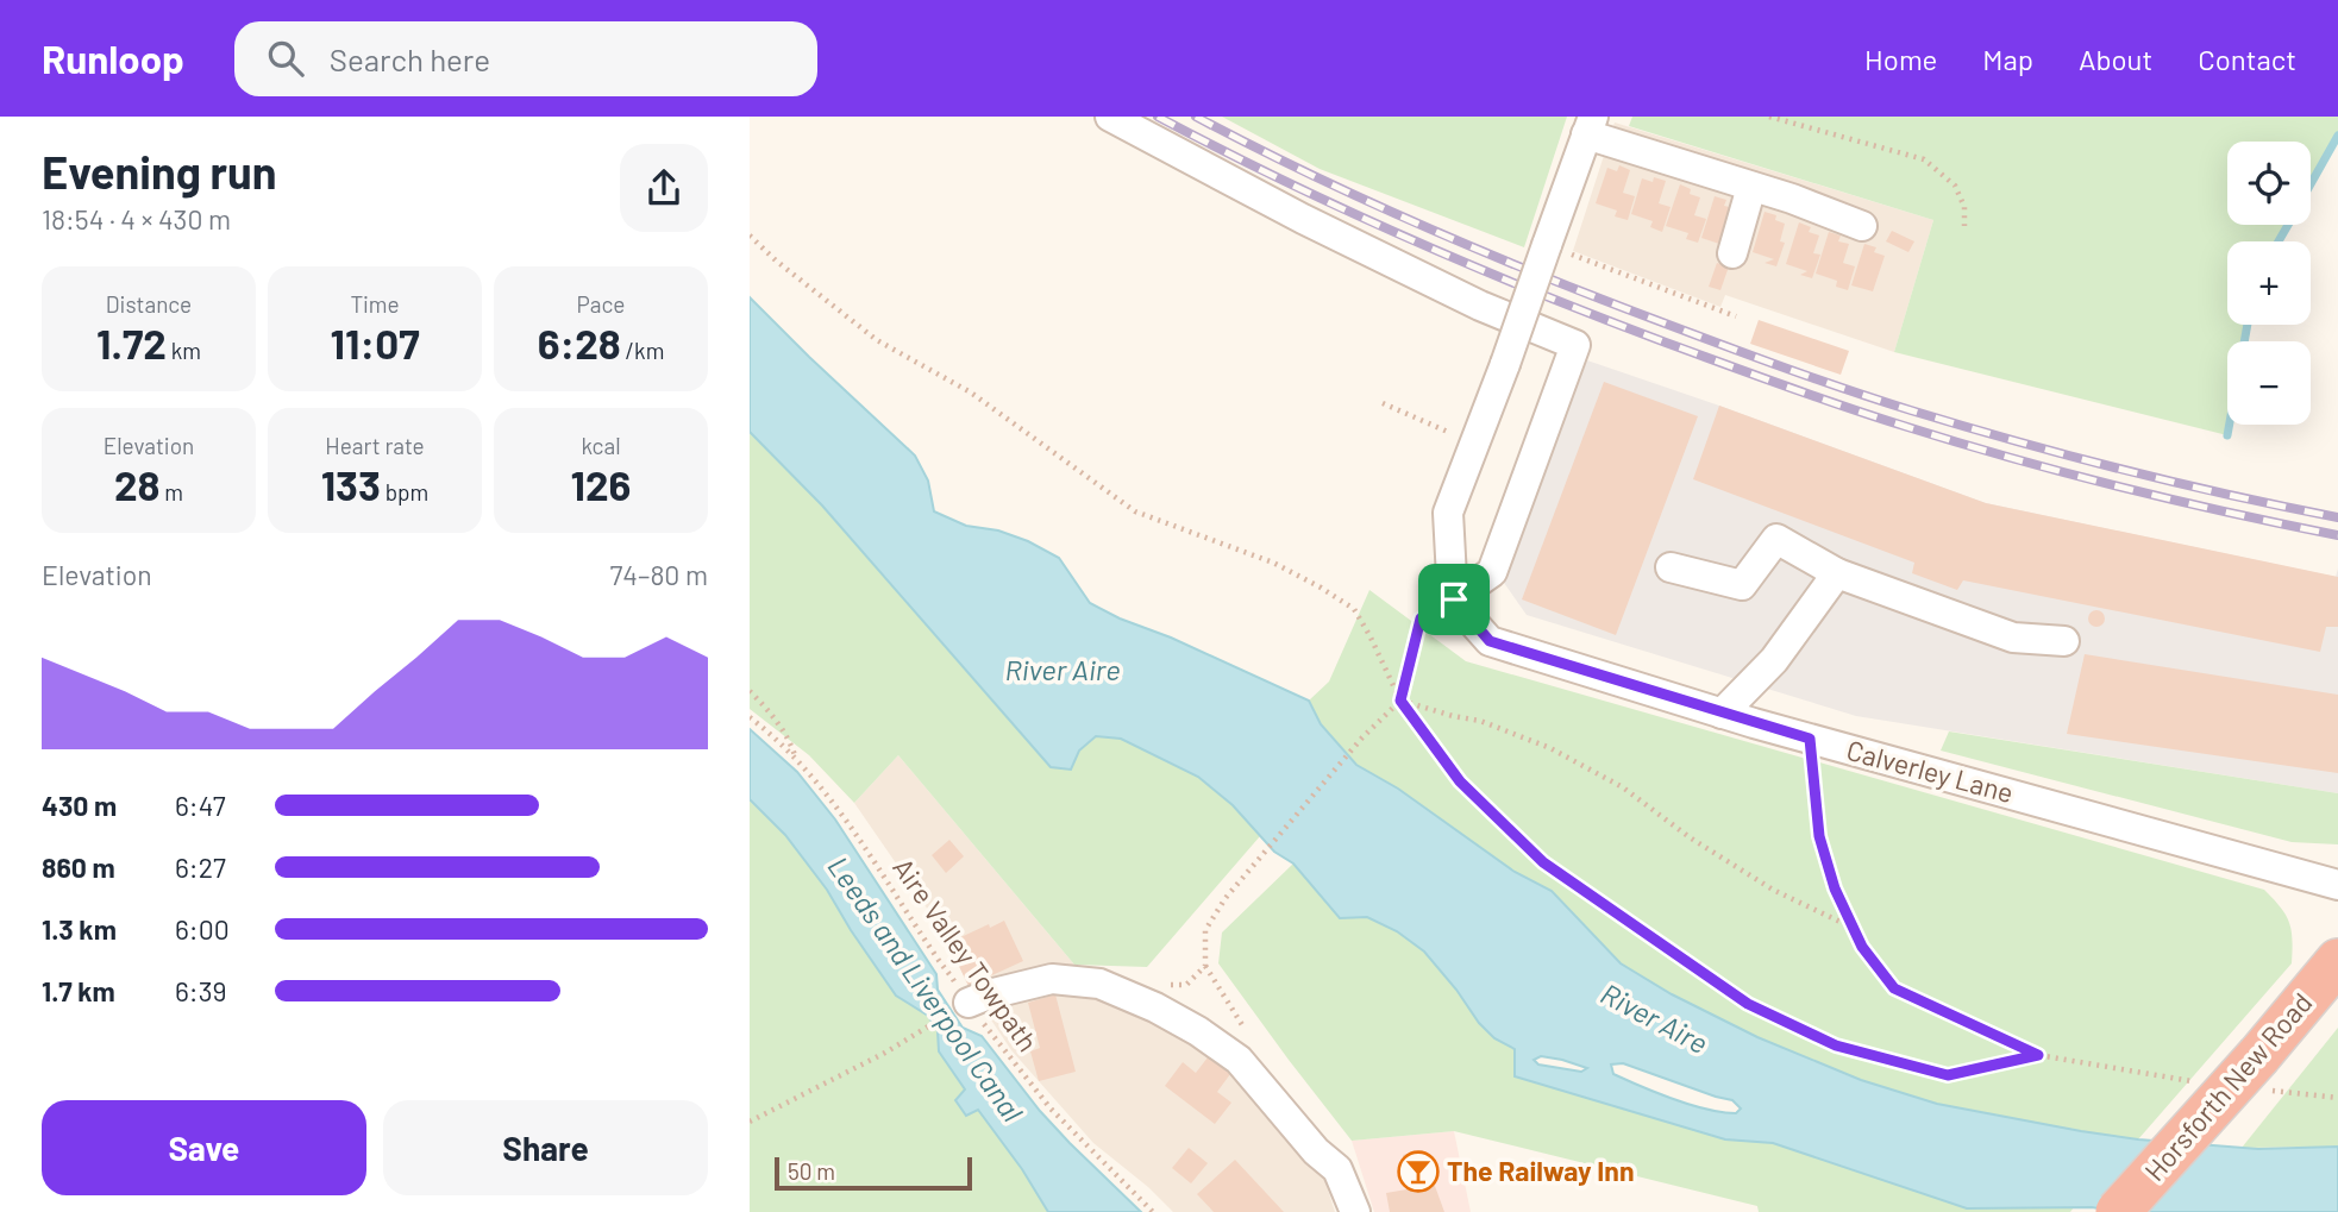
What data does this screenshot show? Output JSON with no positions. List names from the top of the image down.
{
  "streets": {
    "highway": ["Horsforth New Road"],
    "street": ["Calverley Lane"],
    "path": ["Aire Valley Towpath"]
  },
  "water": ["River Aire", "Leeds and Liverpool Canal"],
  "places": {
    "bar": ["The Railway Inn"]
  },
  "scale_bar": "50 m",
  "page": {
    "header": "Runloop",
    "search": "Search here",
    "nav": [
      "Home",
      "Map",
      "About",
      "Contact"
    ],
    "heading": ["Evening run", "18:54 · 4 × 430 m"],
    "map_buttons": ["+", "−"],
    "stats": [
      ["Distance", "1.72 km"],
      ["Time", "11:07"],
      ["Pace", "6:28 /km"],
      ["Elevation", "28 m"],
      ["Heart rate", "133 bpm"],
      ["kcal", "126"]
    ],
    "chart": ["Elevation", "74–80 m"],
    "list": [
      {
        "name": "430 m",
        "note": "6:47"
      },
      {
        "name": "860 m",
        "note": "6:27"
      },
      {
        "name": "1.3 km",
        "note": "6:00"
      },
      {
        "name": "1.7 km",
        "note": "6:39"
      }
    ],
    "buttons": ["Save", "Share"],
    "scale": "50 m"
  }
}
